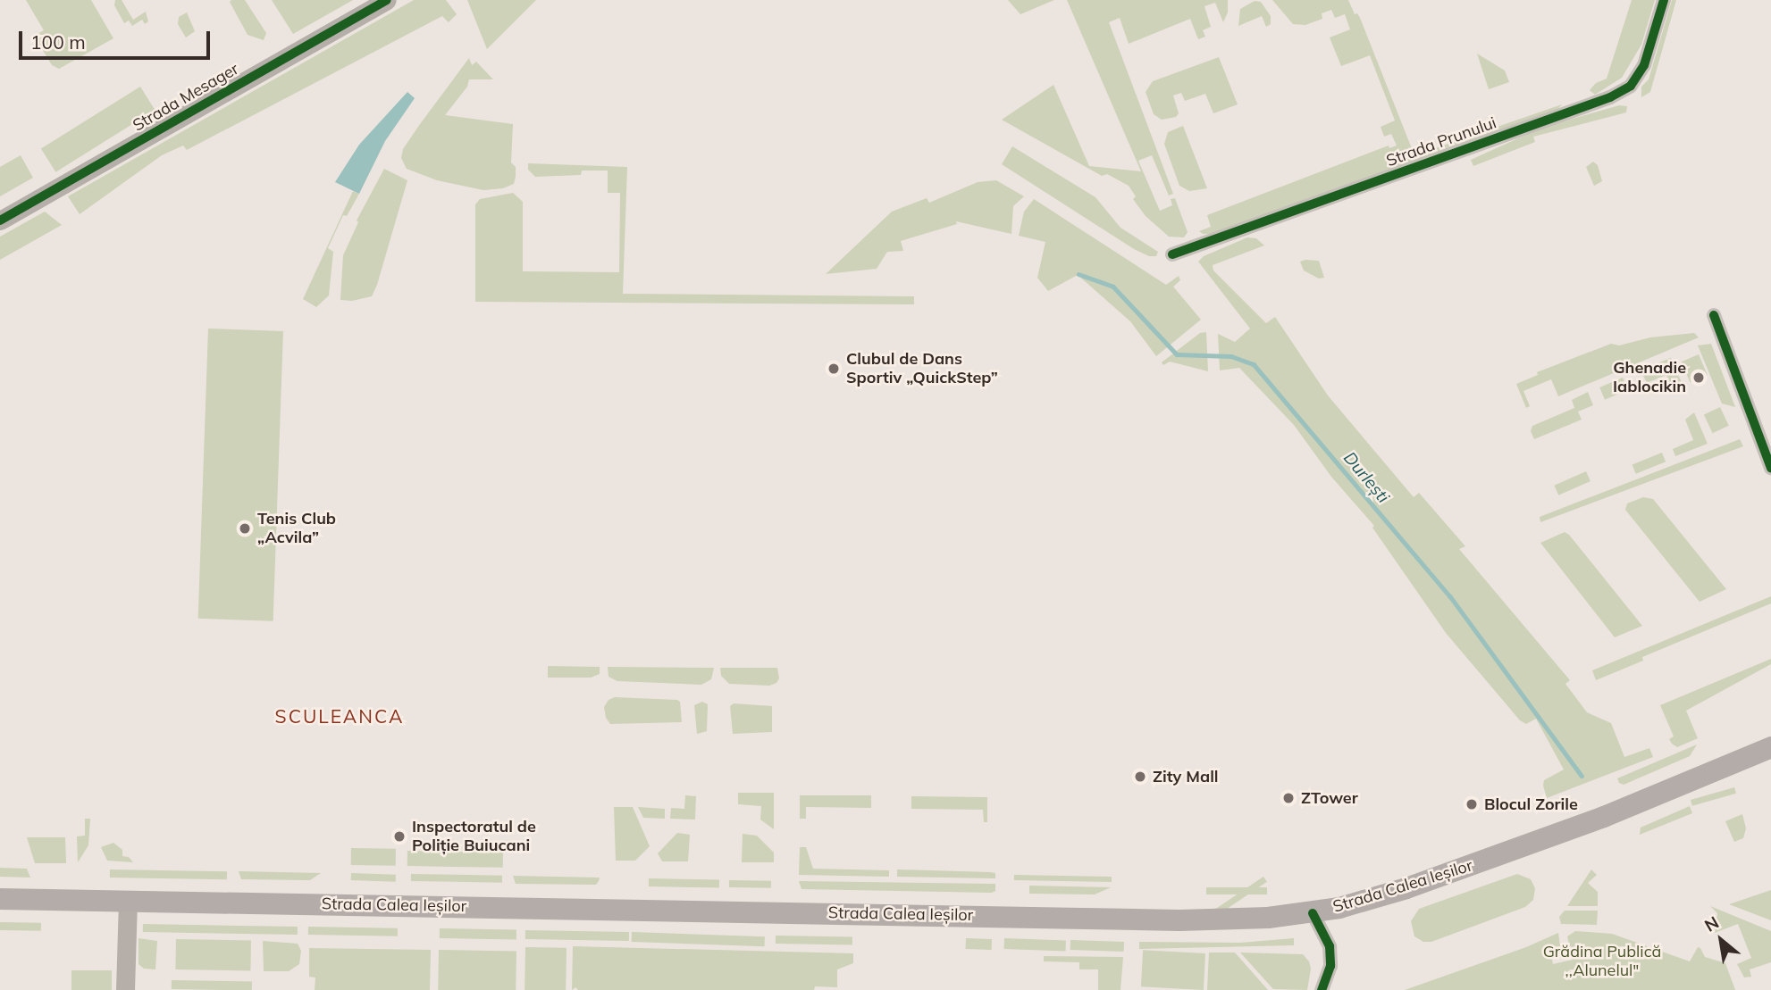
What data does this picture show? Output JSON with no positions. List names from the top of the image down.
{
  "streets": {
    "main road": ["Strada Calea Ieșilor"],
    "street": ["Strada Mesager", "Strada Prunului"]
  },
  "districts": ["SCULEANCA"],
  "water": ["Durlești"],
  "parks": ["Grădina Publică ,,Alunelul\""],
  "places": [
    "Clubul de Dans Sportiv „QuickStep”",
    "Ghenadie Iablocikin",
    "Tenis Club „Acvila”",
    "Zity Mall",
    "ZTower",
    "Blocul Zorile",
    "Inspectoratul de Poliție Buiucani"
  ],
  "scale_bar": "100 m",
  "north": "top left"
}
